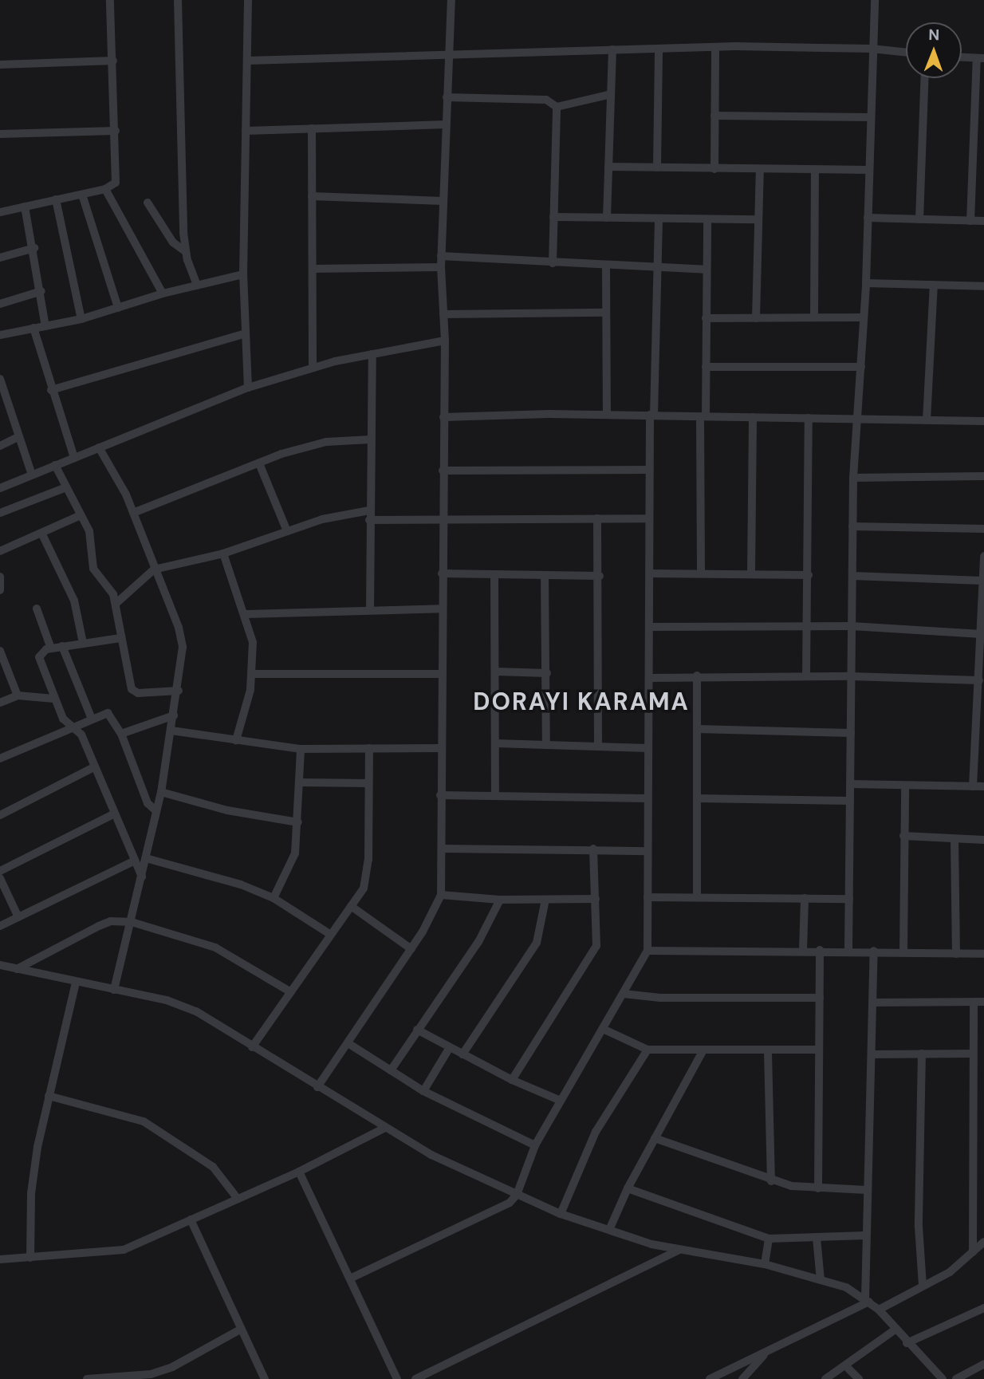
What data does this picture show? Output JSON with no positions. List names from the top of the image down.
{
  "districts": ["DORAYI KARAMA"],
  "north": "top"
}
